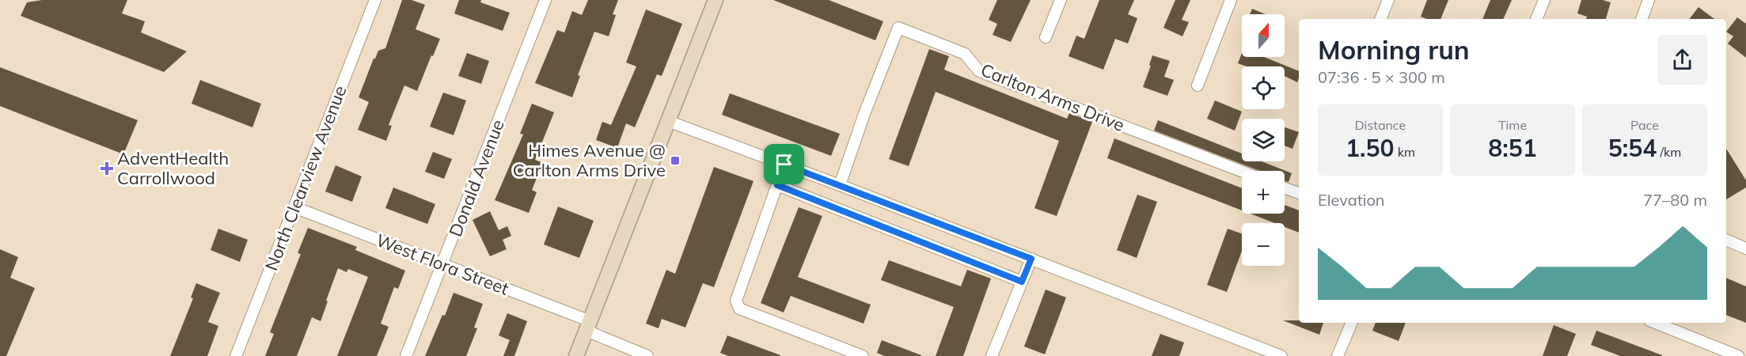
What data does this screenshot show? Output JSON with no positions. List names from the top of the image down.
{
  "streets": {
    "street": [
      "Carlton Arms Drive",
      "North Clearview Avenue",
      "Donald Avenue",
      "West Flora Street"
    ]
  },
  "crossings": [
    ["North Clearview Avenue", "West Flora Street"],
    ["Donald Avenue", "West Flora Street"]
  ],
  "places": {
    "transit": ["Himes Avenue @ Carlton Arms Drive"],
    "health": ["AdventHealth Carrollwood"]
  },
  "north": "top",
  "page": {
    "map_buttons": ["+", "−"],
    "heading": ["Morning run", "07:36 · 5 × 300 m"],
    "stats": [
      ["Distance", "1.50 km"],
      ["Time", "8:51"],
      ["Pace", "5:54 /km"]
    ],
    "chart": ["Elevation", "77–80 m"]
  }
}
